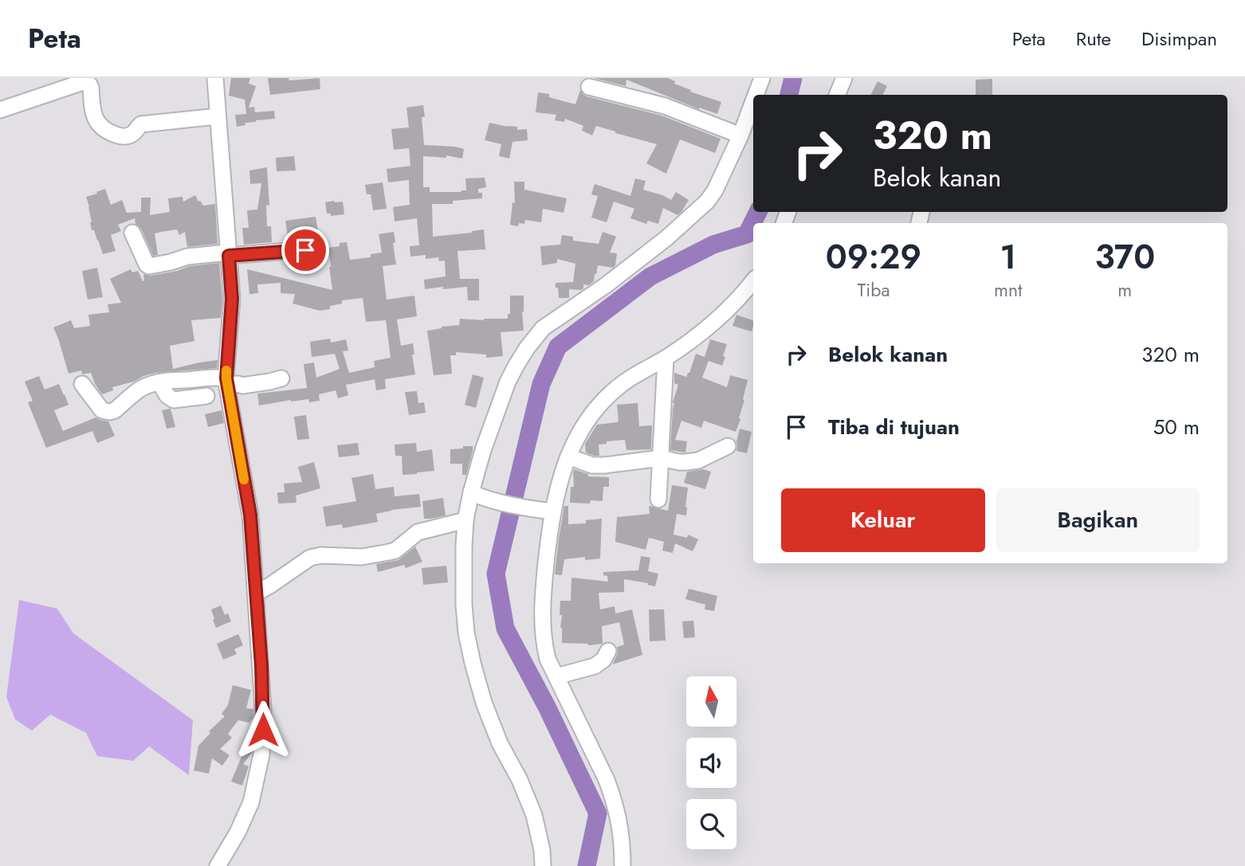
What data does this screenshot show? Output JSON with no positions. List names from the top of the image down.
{
  "north": "top",
  "page": {
    "header": "Peta",
    "nav": ["Peta", "Rute", "Disimpan"],
    "turn": ["320 m", "Belok kanan"],
    "eta": [
      "09:29",
      "Tiba",
      "1",
      "mnt",
      "370",
      "m"
    ],
    "list": [
      {
        "name": "Belok kanan",
        "value": "320 m"
      },
      {
        "name": "Tiba di tujuan",
        "value": "50 m"
      }
    ],
    "buttons": ["Keluar", "Bagikan"]
  }
}
